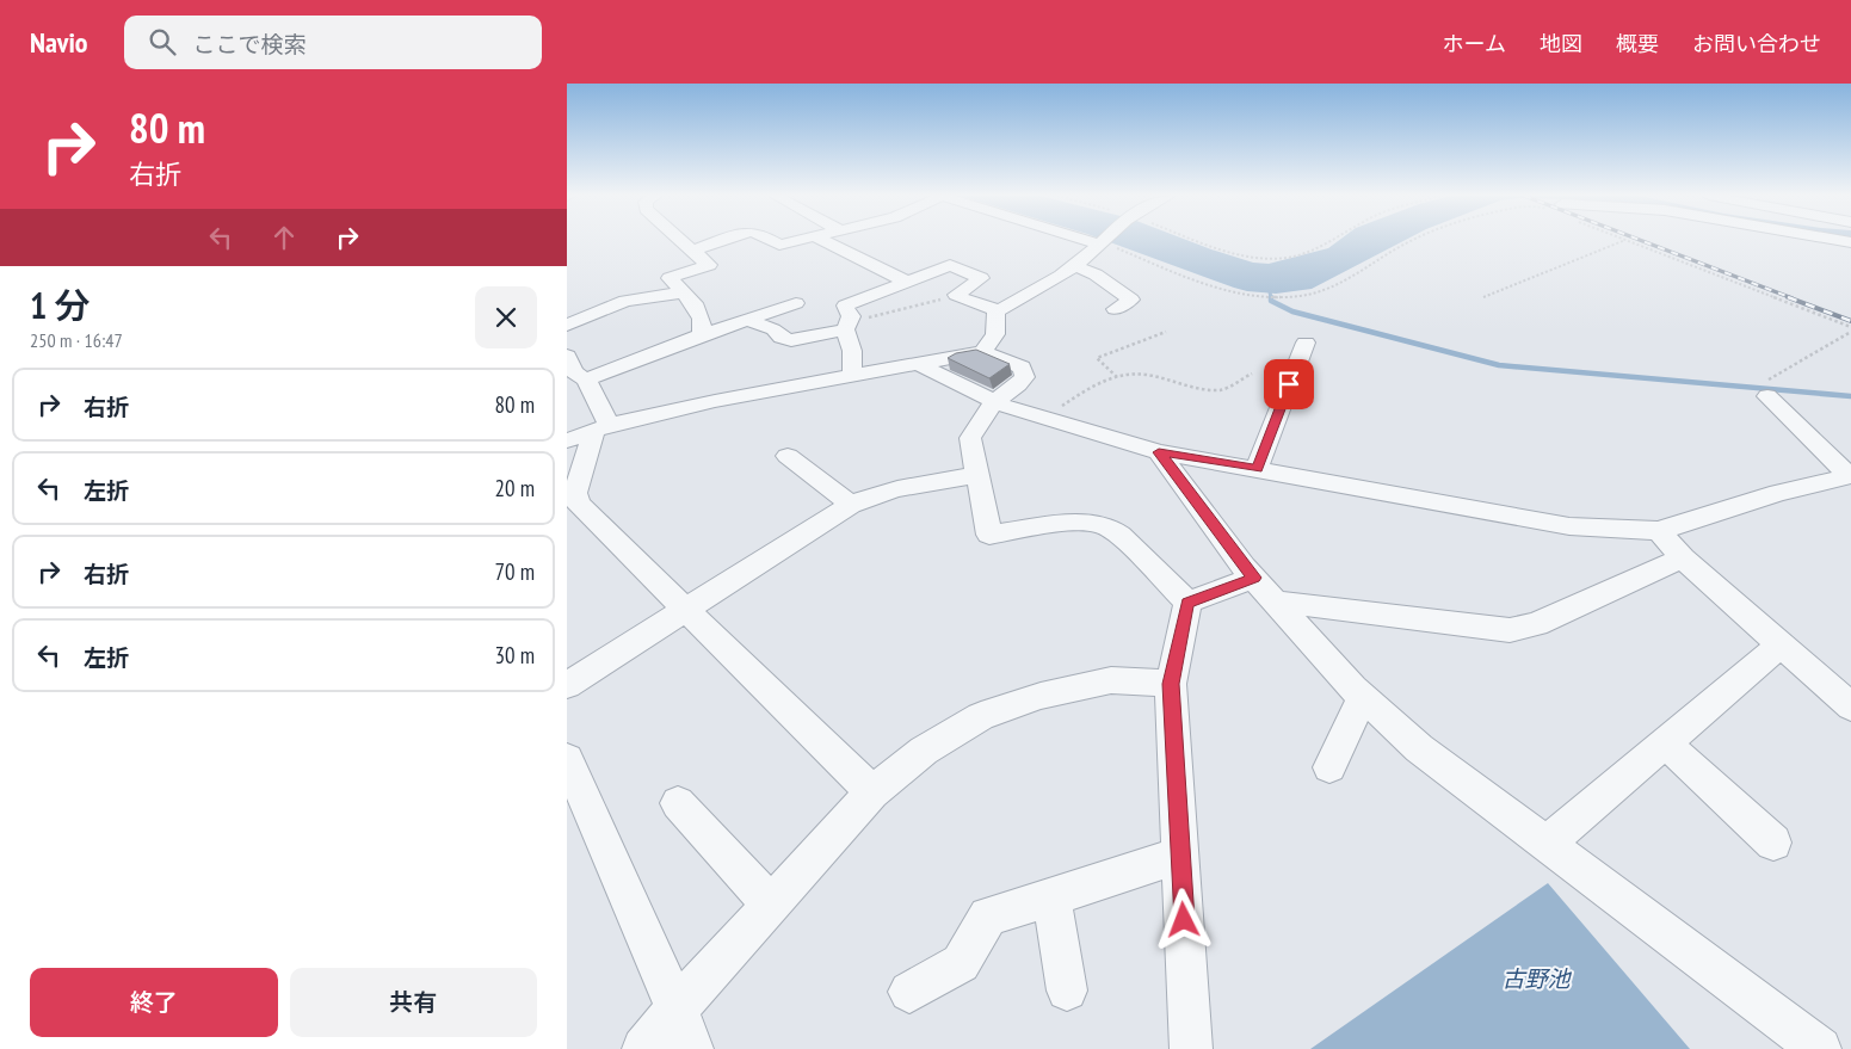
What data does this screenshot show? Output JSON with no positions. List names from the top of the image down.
{
  "water": ["古野池"],
  "page": {
    "header": "Navio",
    "search": "ここで検索",
    "nav": [
      "ホーム",
      "地図",
      "概要",
      "お問い合わせ"
    ],
    "turn": ["80 m", "右折"],
    "heading": ["1 分", "250 m · 16:47"],
    "list": [
      {
        "name": "右折",
        "value": "80 m"
      },
      {
        "name": "左折",
        "value": "20 m"
      },
      {
        "name": "右折",
        "value": "70 m"
      },
      {
        "name": "左折",
        "value": "30 m"
      }
    ],
    "buttons": ["終了", "共有"]
  }
}
